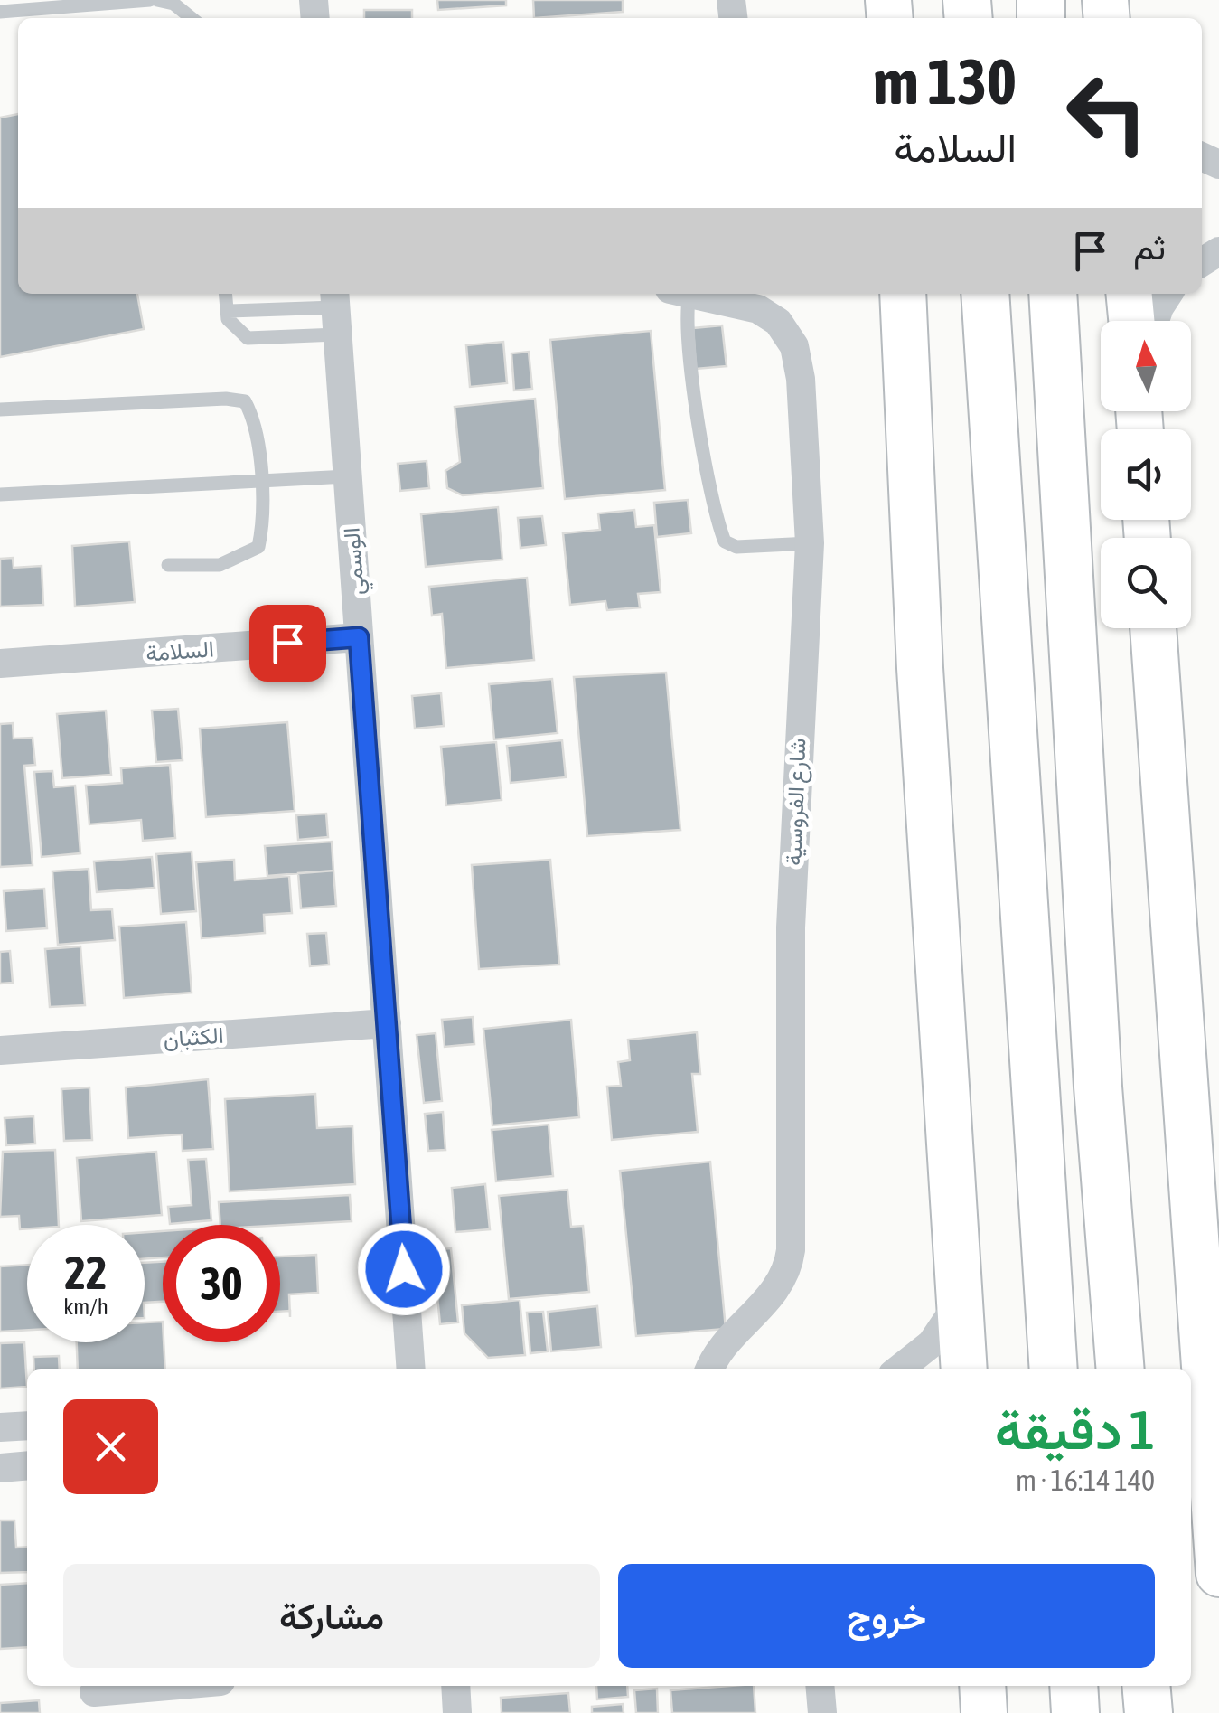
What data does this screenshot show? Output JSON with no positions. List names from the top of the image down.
{
  "streets": {
    "street": [
      "الوسمي",
      "السلامة",
      "شارع الفروسية",
      "الكثبان"
    ]
  },
  "crossings": [
    ["الوسمي", "السلامة"],
    ["الوسمي", "الكثبان"]
  ],
  "north": "top",
  "page": {
    "turn": ["130 m", "السلامة"],
    "then": "ثم",
    "speed": "22 km/h",
    "limit": "30",
    "heading": ["1 دقيقة", "140 m · 16:14"],
    "buttons": ["خروج", "مشاركة"]
  }
}
